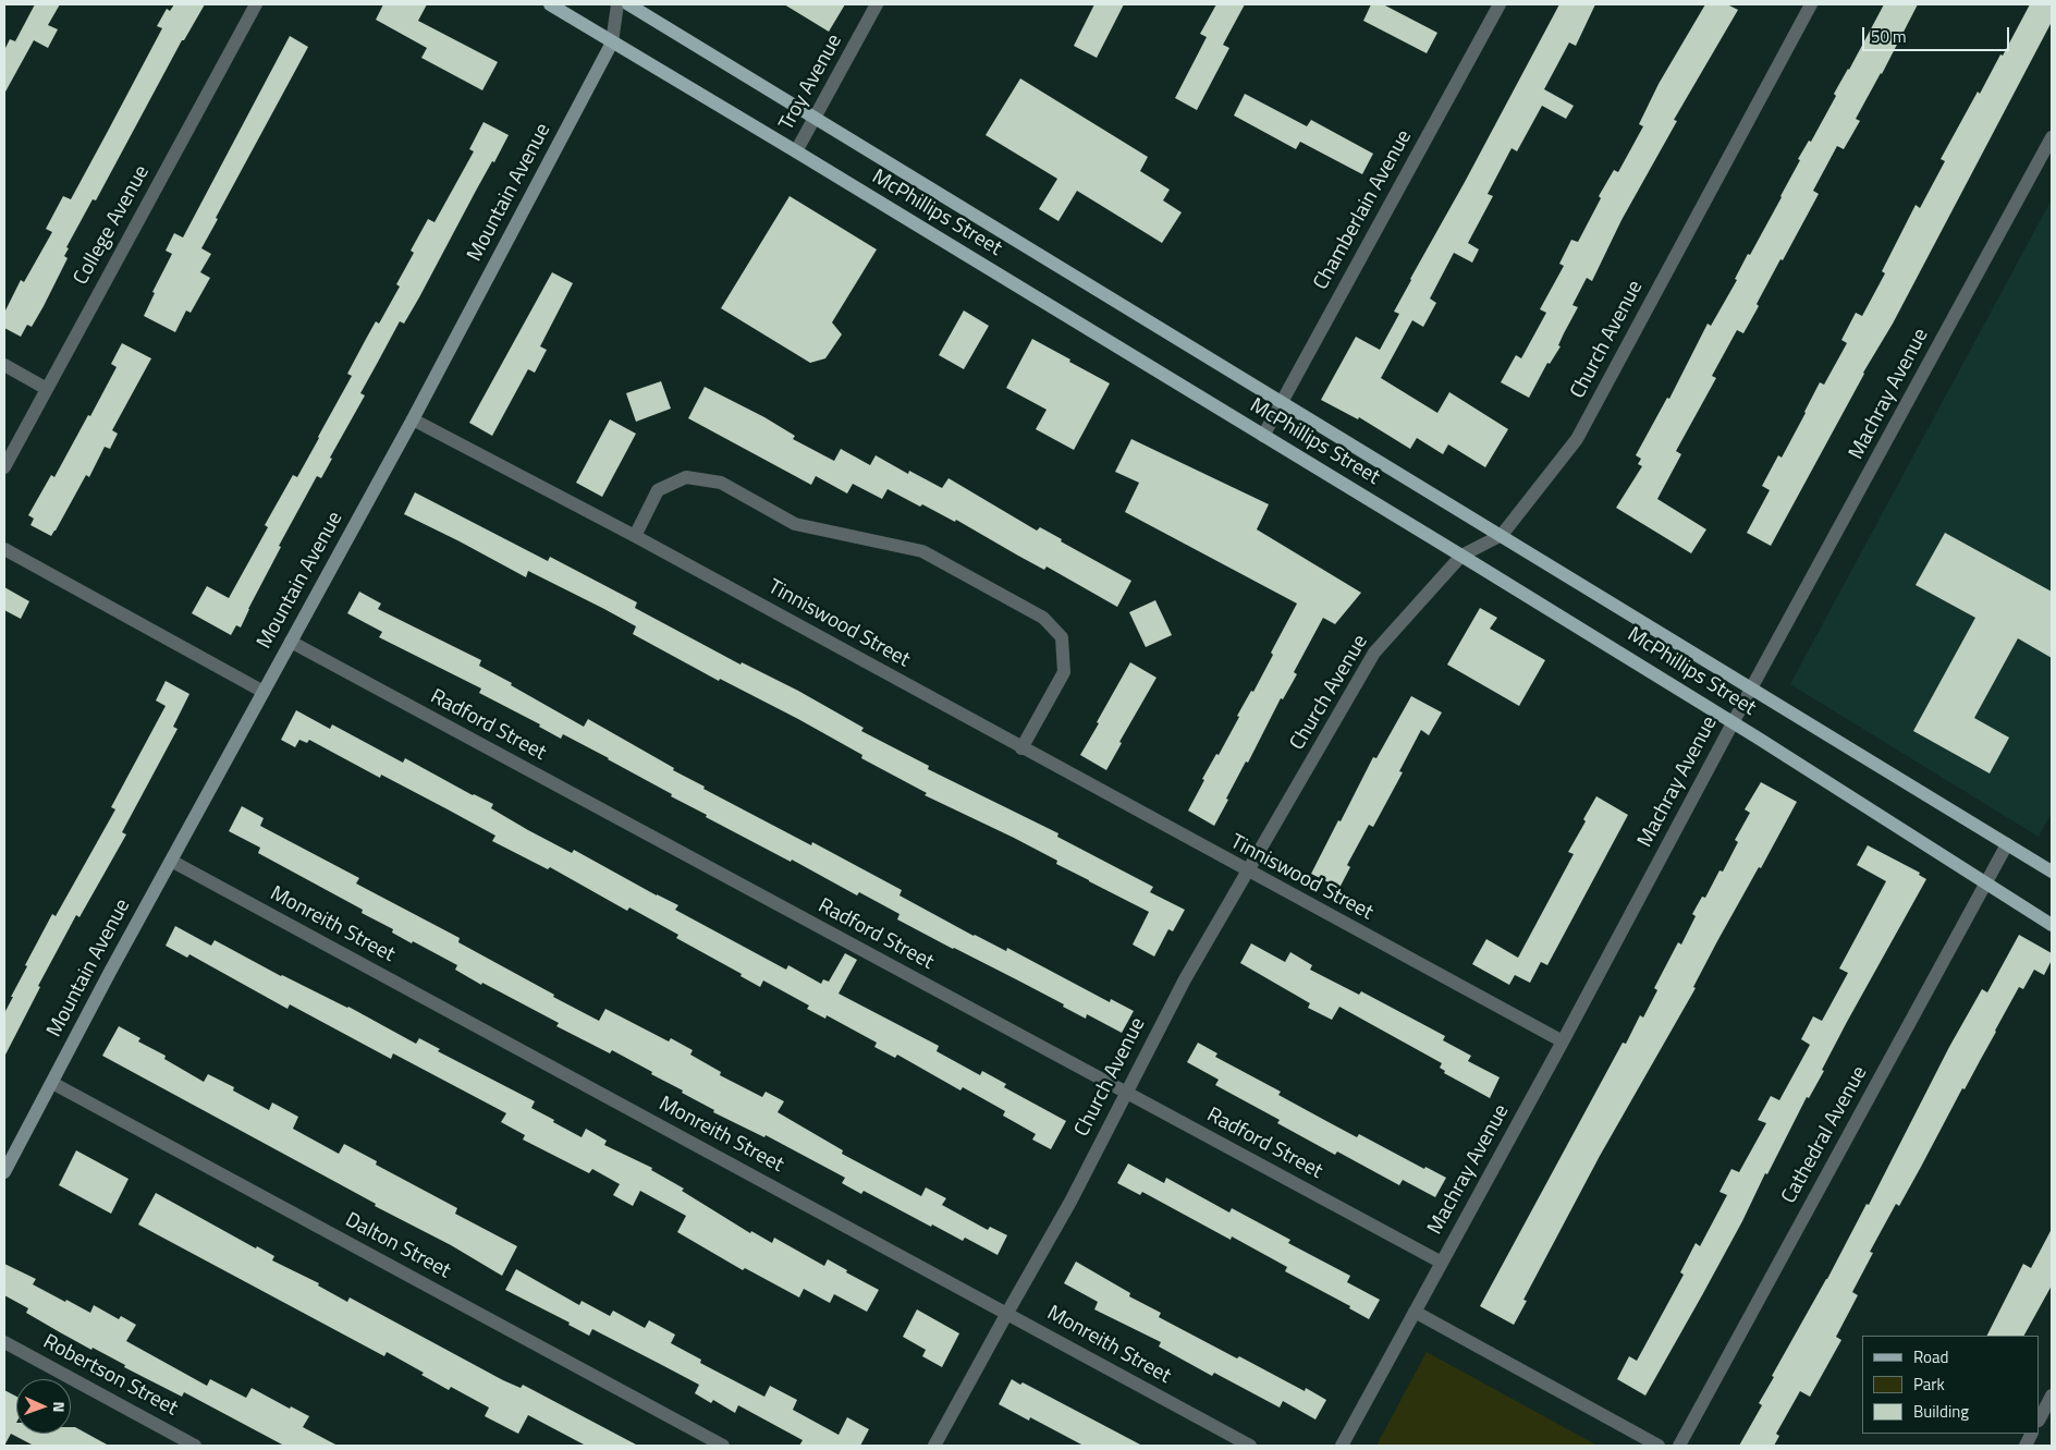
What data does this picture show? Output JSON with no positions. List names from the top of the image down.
{
  "streets": {
    "main road": ["Mountain Avenue", "McPhillips Street"],
    "street": [
      "Troy Avenue",
      "Chamberlain Avenue",
      "College Avenue",
      "Church Avenue",
      "Machray Avenue",
      "Tinniswood Street",
      "Radford Street",
      "Monreith Street",
      "Cathedral Avenue",
      "Dalton Street",
      "Robertson Street"
    ]
  },
  "crossings": [
    ["Troy Avenue", "McPhillips Street"],
    ["Mountain Avenue", "McPhillips Street"],
    ["Mountain Avenue", "Tinniswood Street"],
    ["Mountain Avenue", "Radford Street"],
    ["Mountain Avenue", "Monreith Street"],
    ["Mountain Avenue", "Dalton Street"],
    ["Chamberlain Avenue", "McPhillips Street"],
    ["McPhillips Street", "Church Avenue"],
    ["McPhillips Street", "Machray Avenue"],
    ["McPhillips Street", "Cathedral Avenue"],
    ["Church Avenue", "Tinniswood Street"],
    ["Church Avenue", "Radford Street"],
    ["Church Avenue", "Monreith Street"],
    ["Machray Avenue", "Tinniswood Street"],
    ["Machray Avenue", "Radford Street"]
  ],
  "legend": ["Road", "Park", "Building"],
  "scale_bar": "50 m",
  "north": "right"
}
